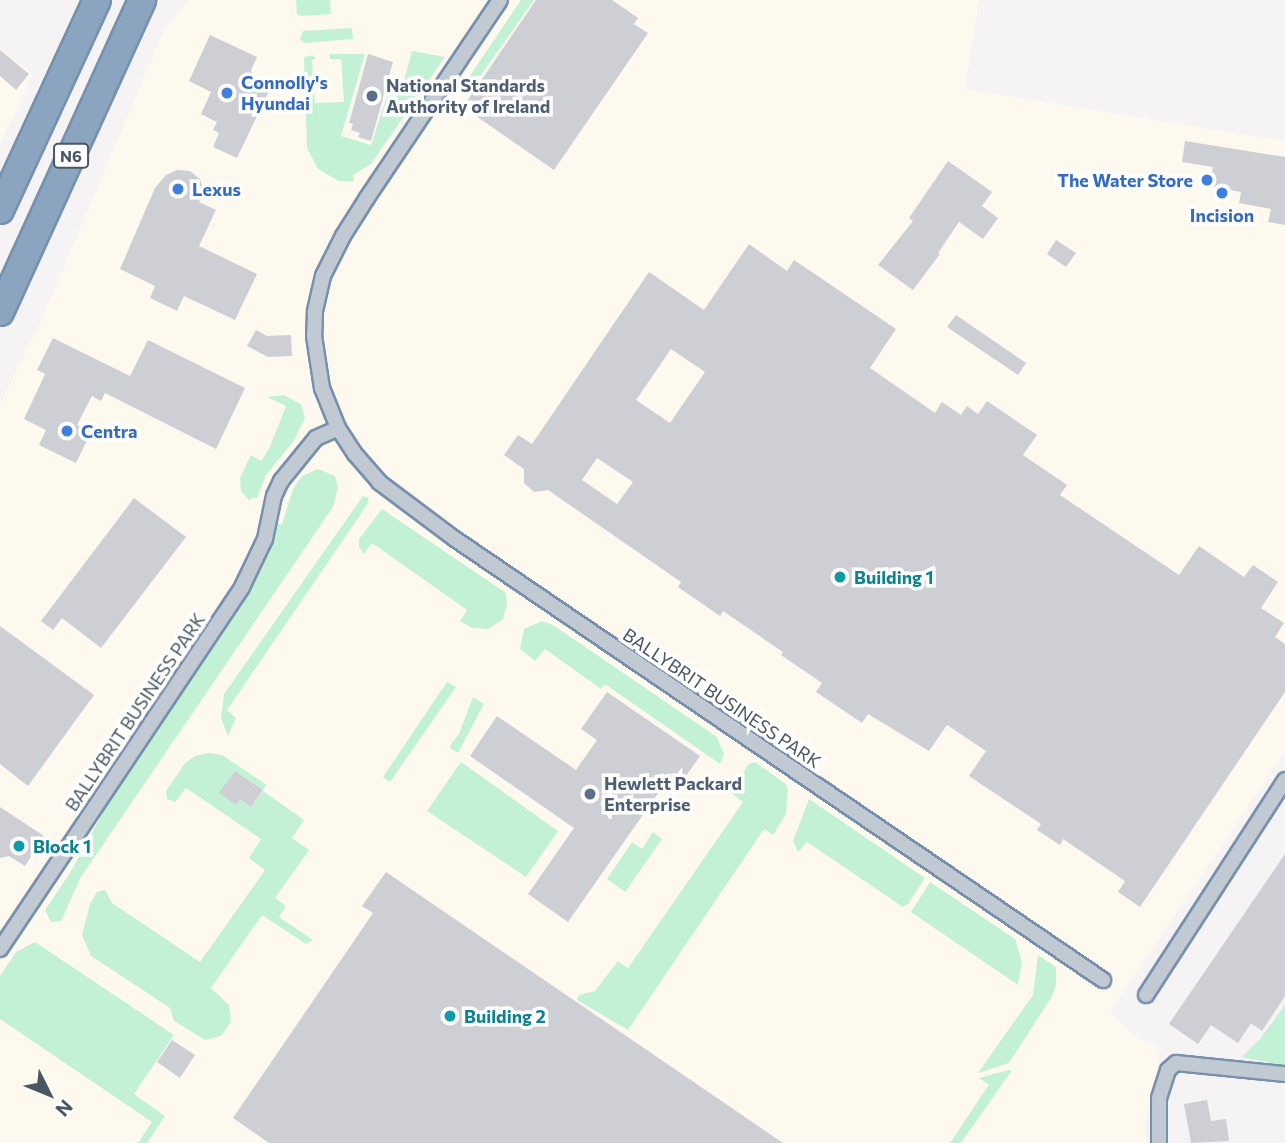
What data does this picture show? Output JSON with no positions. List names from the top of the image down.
{
  "streets": {
    "highway": ["N6"],
    "street": ["BALLYBRIT BUSINESS PARK"]
  },
  "places": [
    "Connolly's Hyundai",
    "National Standards Authority of Ireland",
    "The Water Store",
    "Lexus",
    "Incision",
    "Centra",
    "Building 1",
    "Hewlett Packard Enterprise",
    "Block 1",
    "Building 2"
  ],
  "north": "bottom right"
}
